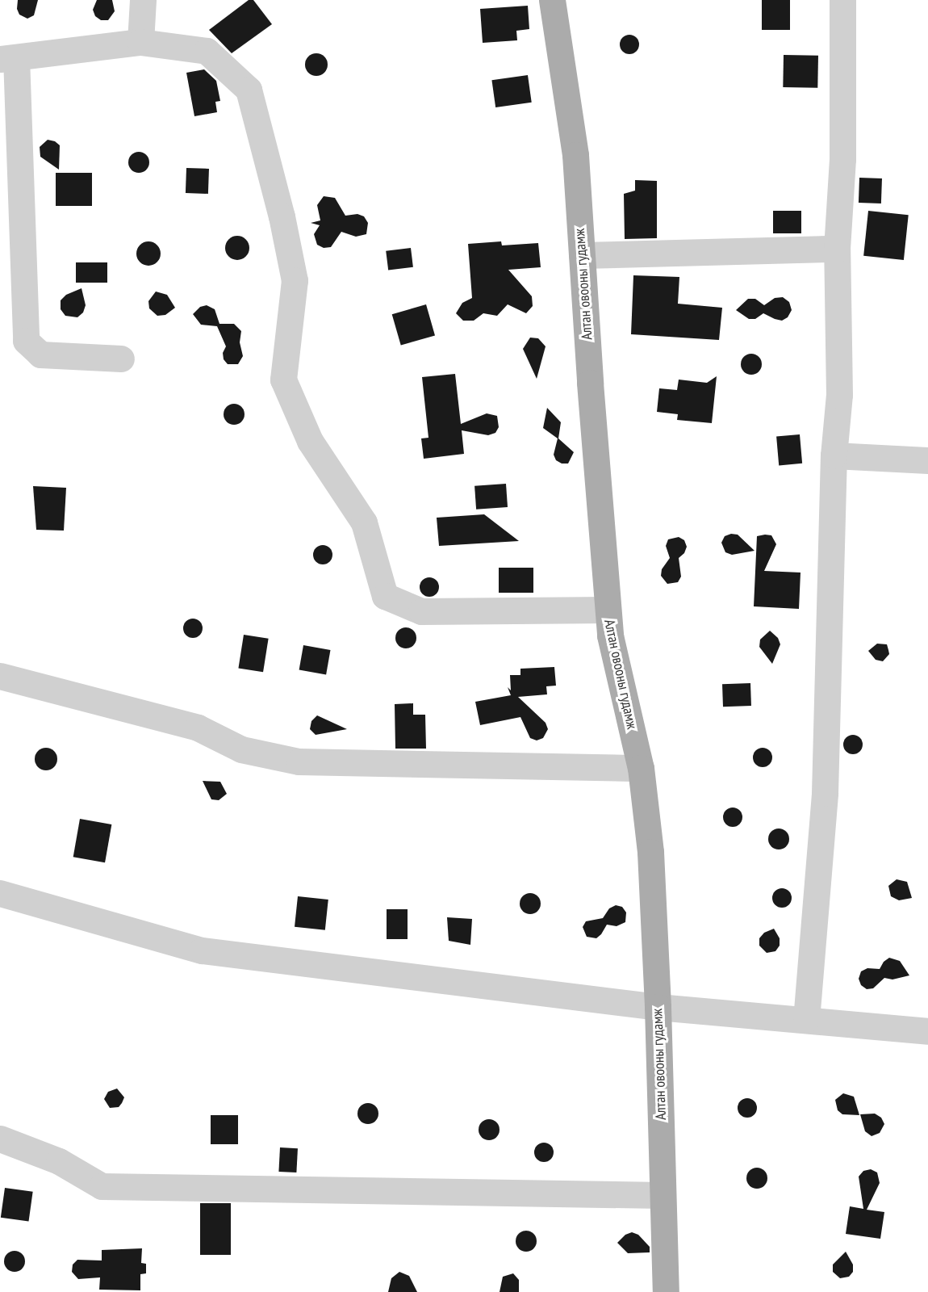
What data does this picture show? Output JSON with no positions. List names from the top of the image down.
{
  "streets": {
    "main road": ["Алтан овооны гудамж"]
  }
}
